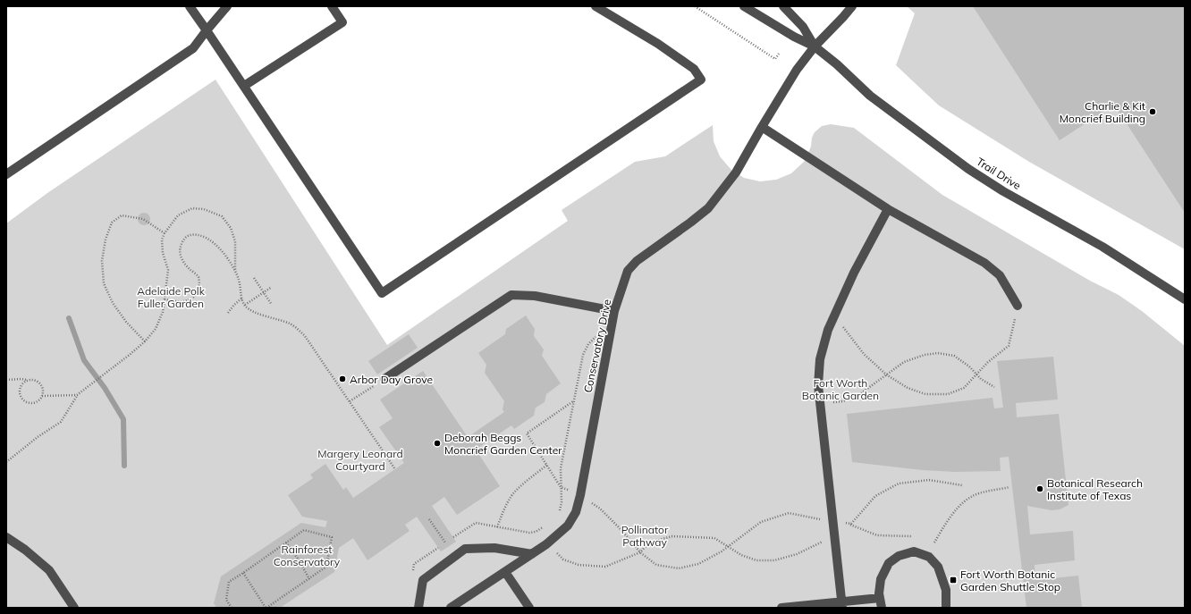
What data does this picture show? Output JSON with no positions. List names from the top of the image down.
{
  "streets": {
    "street": ["Trail Drive", "Conservatory Drive"]
  },
  "crossings": [
    ["Trail Drive", "Conservatory Drive"]
  ],
  "parks": [
    "Adelaide Polk Fuller Garden",
    "Fort Worth Botanic Garden",
    "Margery Leonard Courtyard",
    "Pollinator Pathway",
    "Rainforest Conservatory"
  ],
  "places": {
    "other": [
      "Charlie & Kit Moncrief Building",
      "Arbor Day Grove",
      "Deborah Beggs Moncrief Garden Center",
      "Botanical Research Institute of Texas"
    ],
    "transit": ["Fort Worth Botanic Garden Shuttle Stop"]
  }
}
